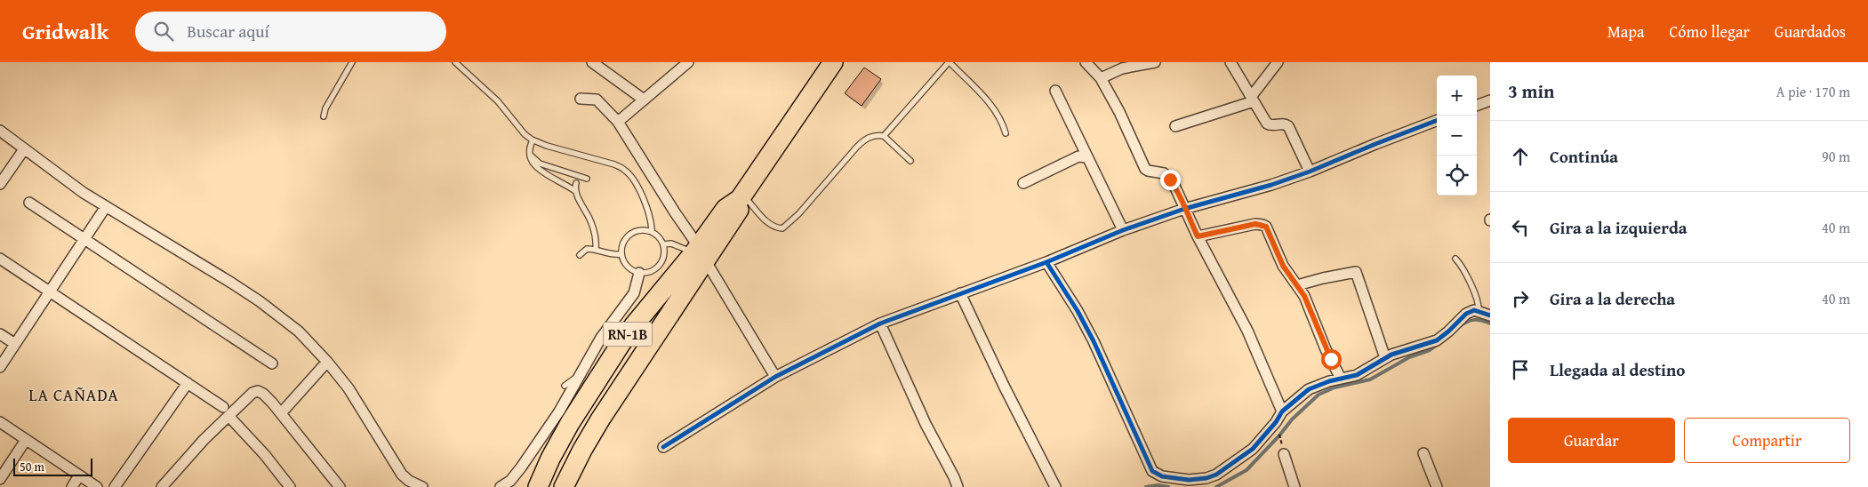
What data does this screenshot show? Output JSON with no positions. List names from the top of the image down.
{
  "streets": {
    "highway": ["RN-1B"]
  },
  "districts": ["LA CAÑADA"],
  "scale_bar": "50 m",
  "page": {
    "header": "Gridwalk",
    "search": "Buscar aquí",
    "nav": ["Mapa", "Cómo llegar", "Guardados"],
    "heading": ["3 min", "A pie · 170 m"],
    "map_buttons": ["+", "−"],
    "list": [
      ["Continúa", "90 m"],
      ["Gira a la izquierda", "40 m"],
      ["Gira a la derecha", "40 m"],
      "Llegada al destino"
    ],
    "buttons": ["Guardar", "Compartir"],
    "scale": "50 m"
  }
}
